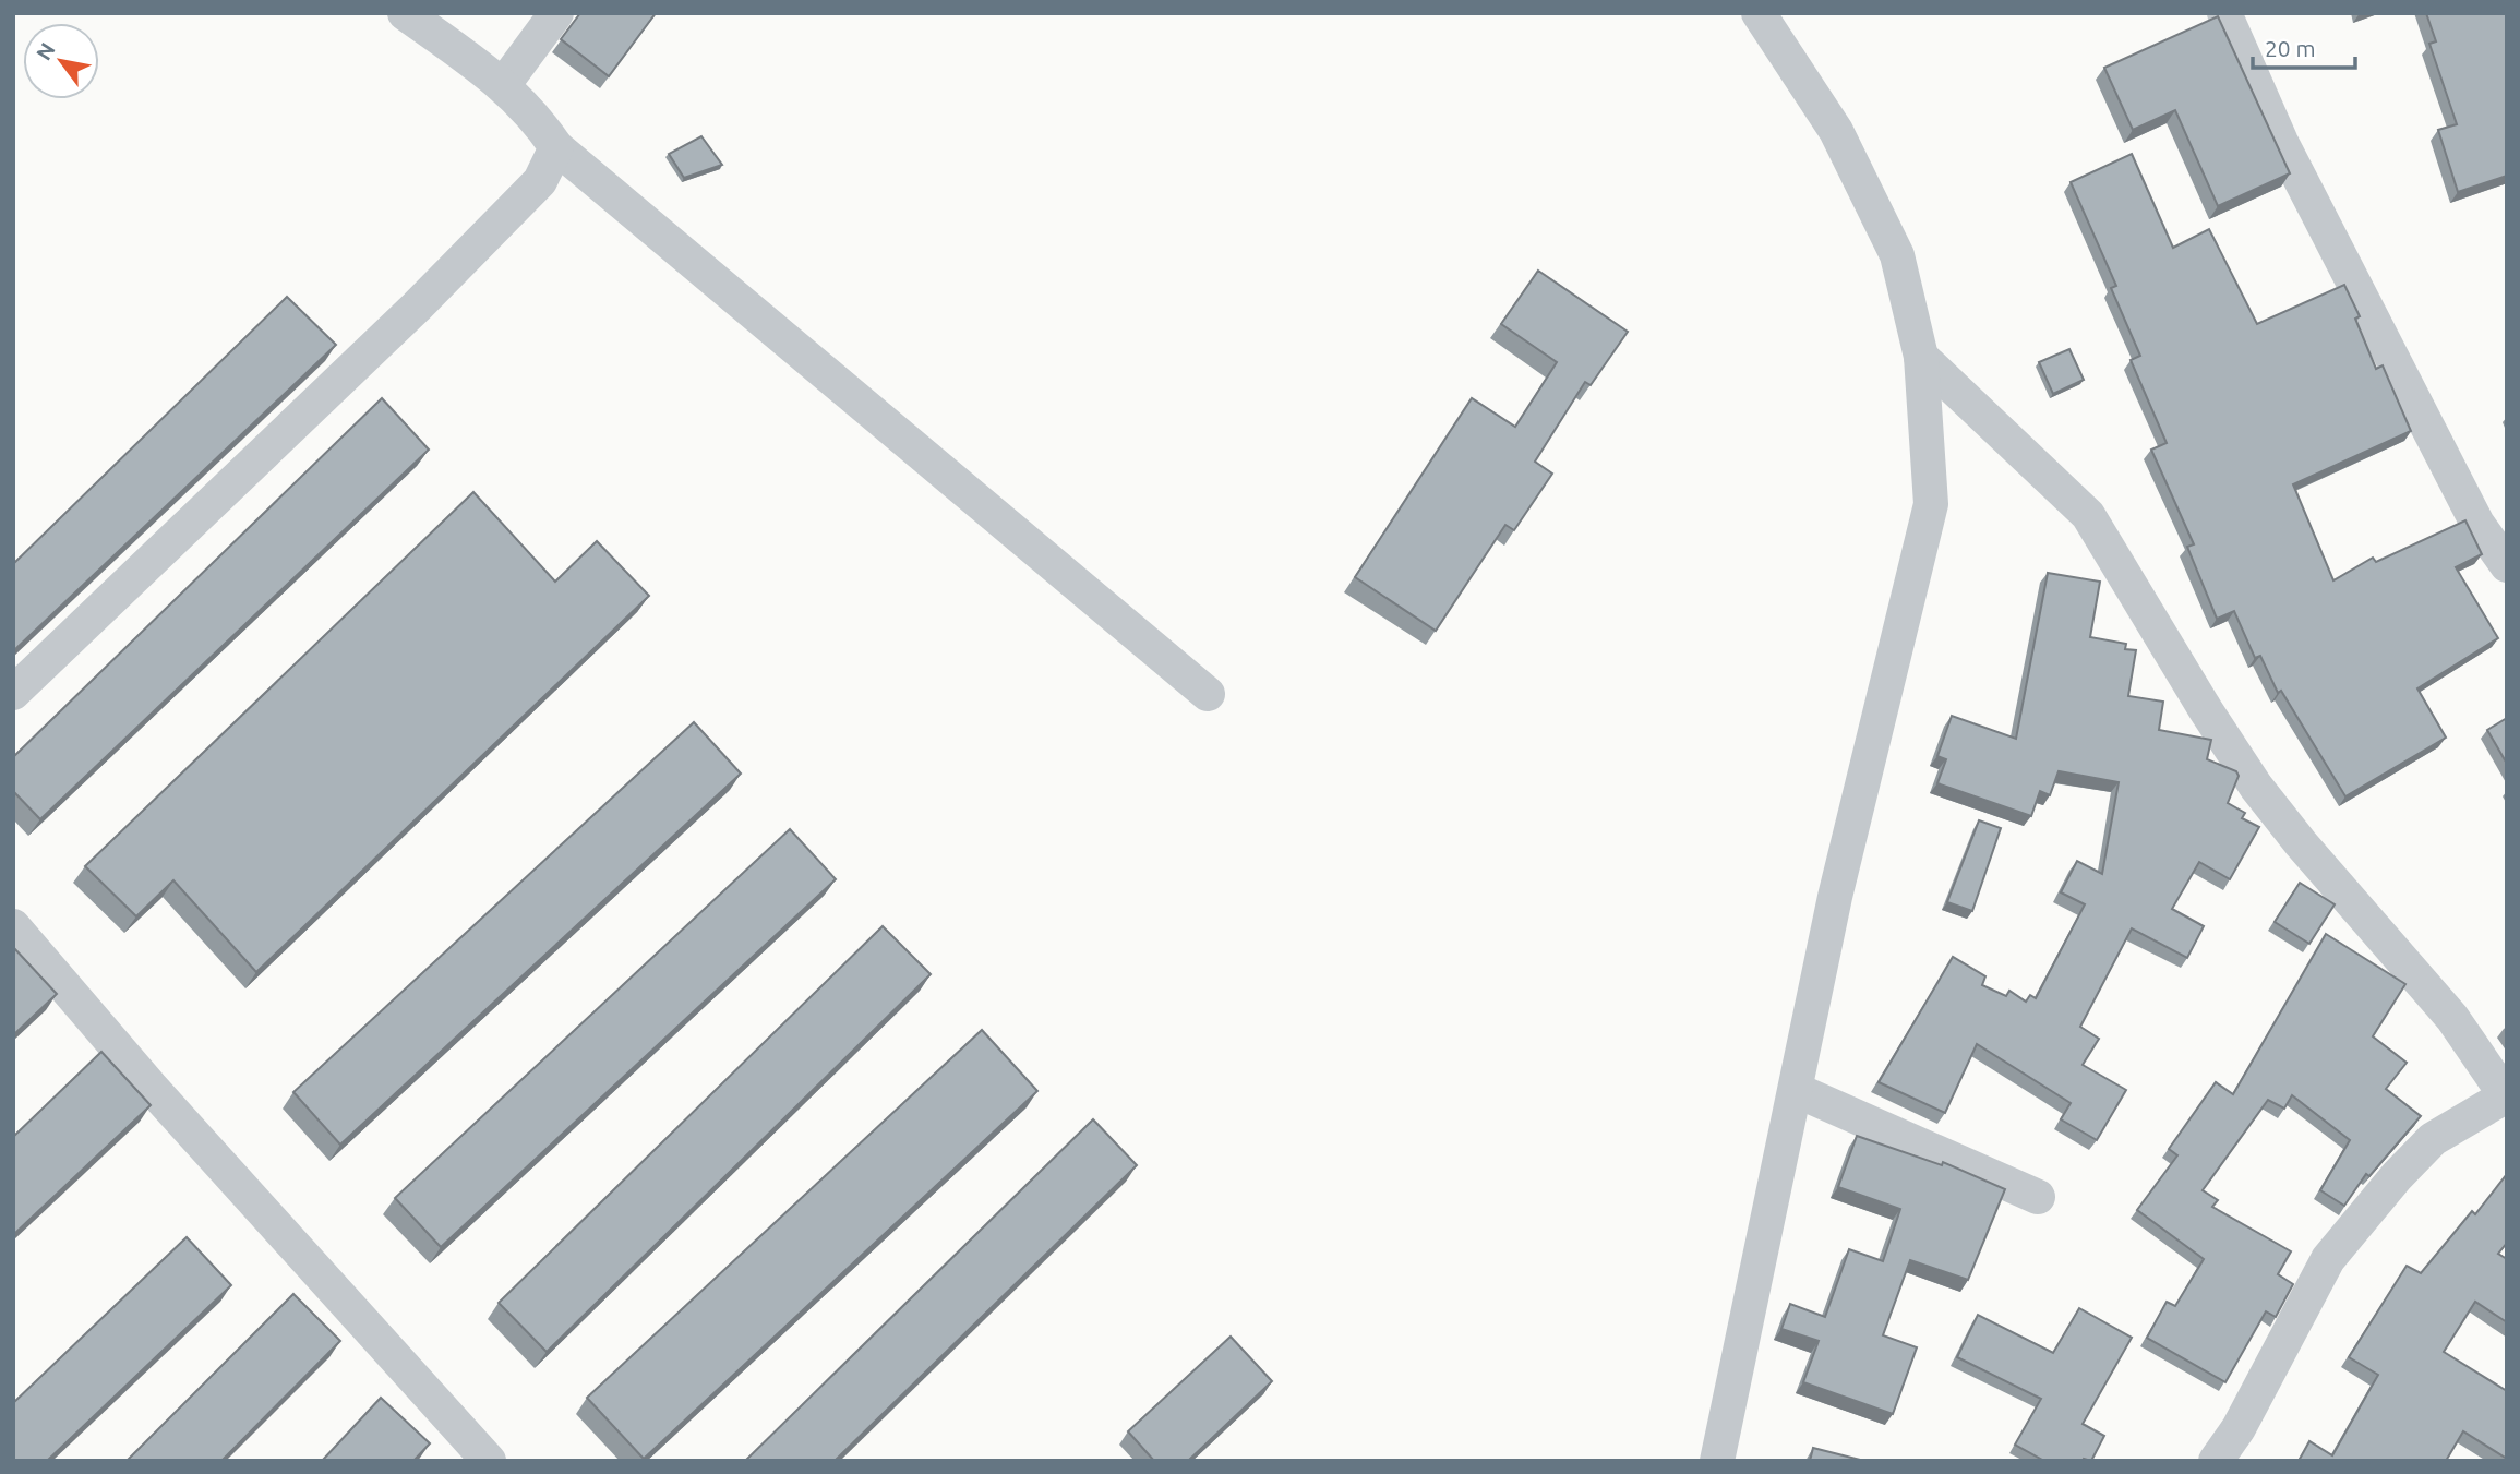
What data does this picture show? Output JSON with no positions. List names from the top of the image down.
{
  "scale_bar": "20 m",
  "north": "top left"
}
